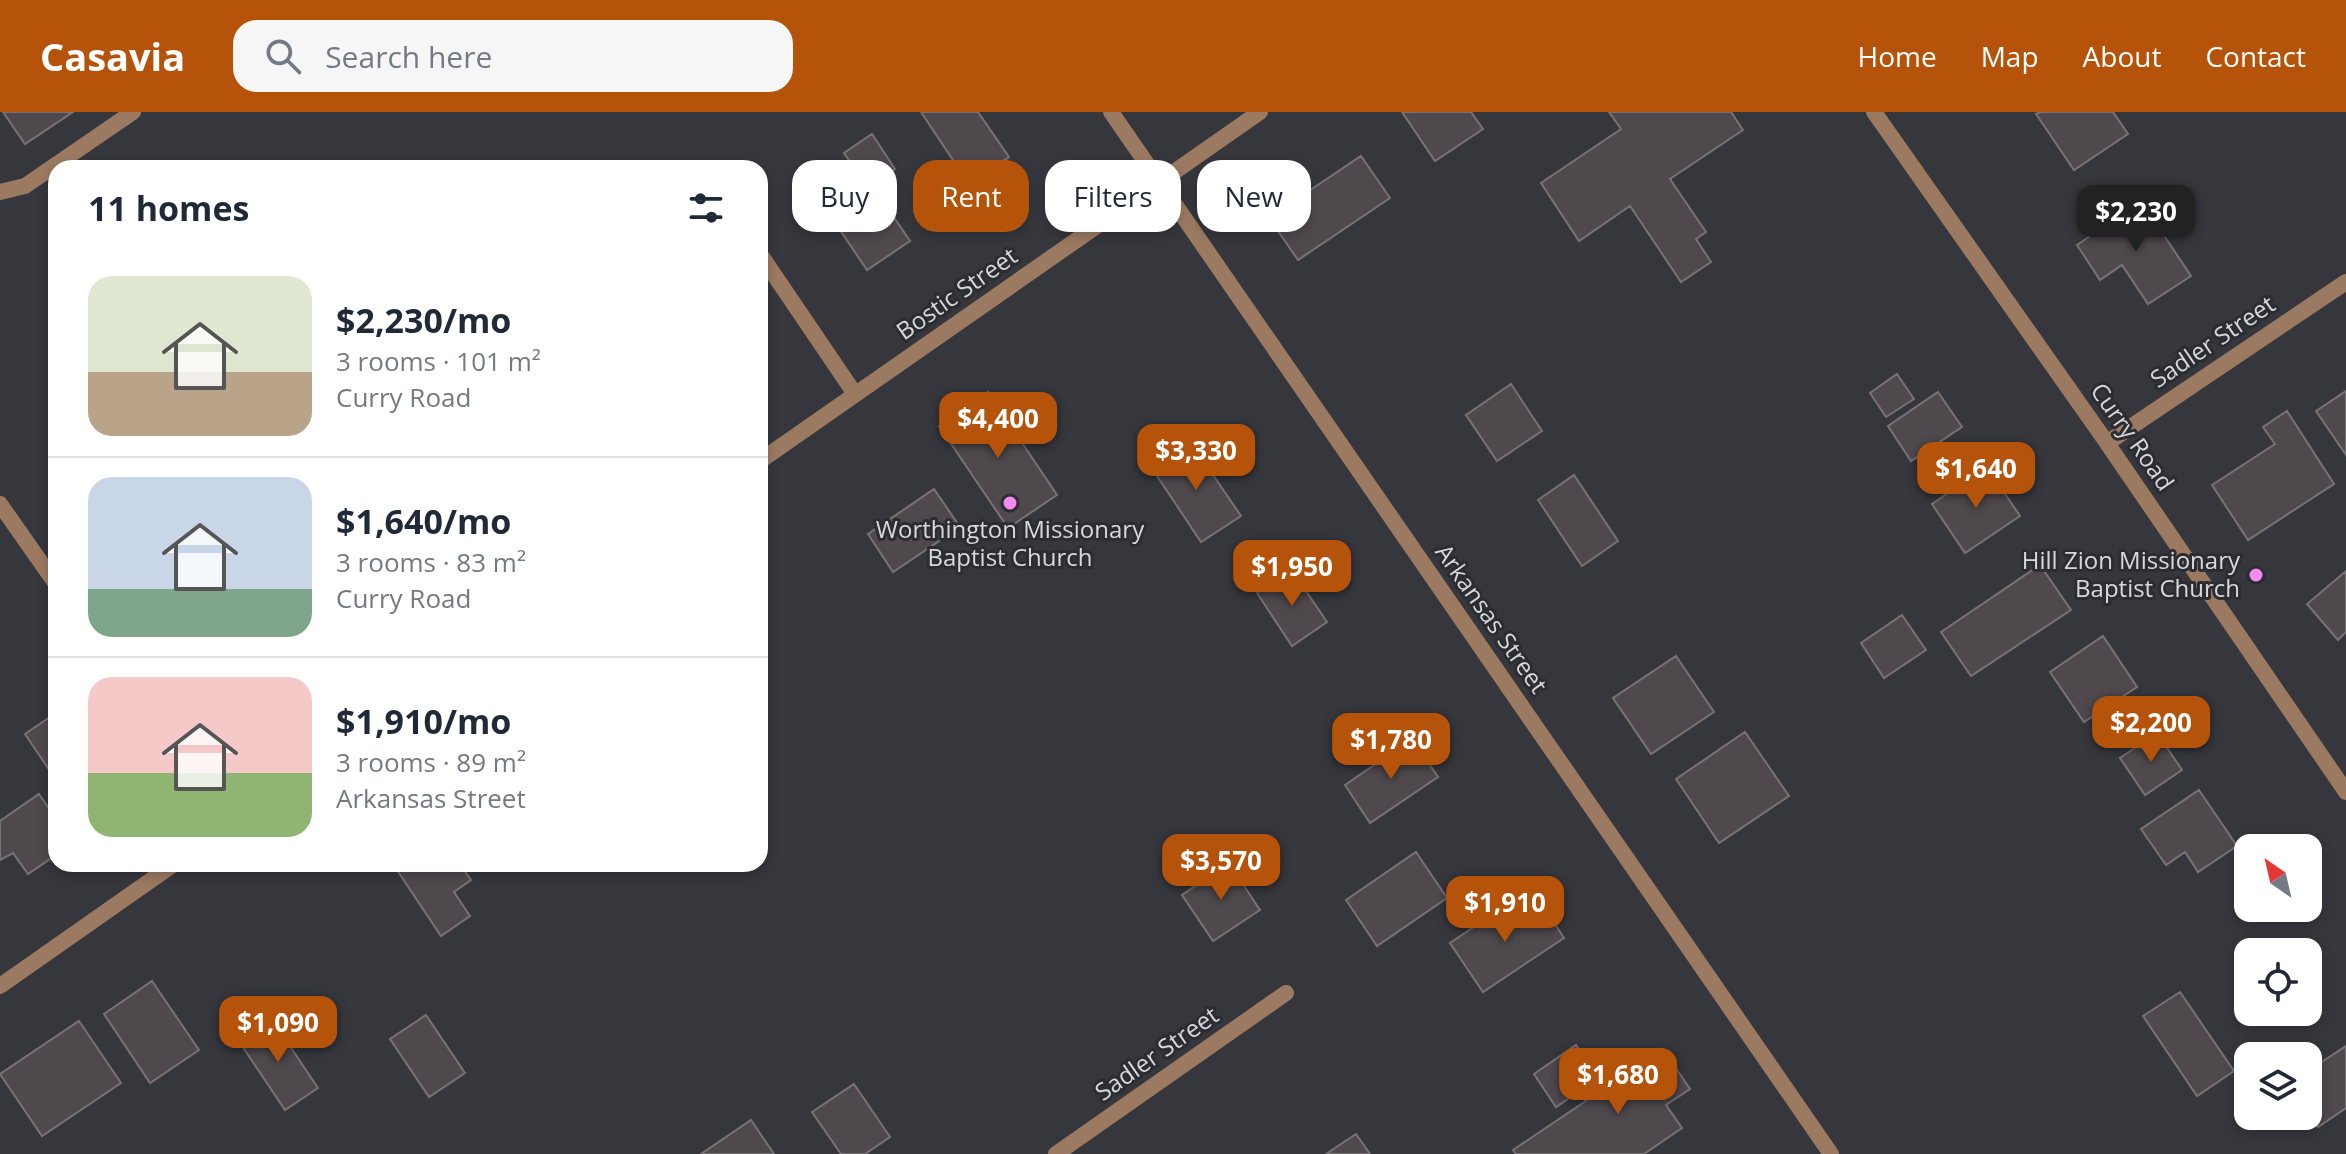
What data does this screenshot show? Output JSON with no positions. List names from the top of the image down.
{
  "streets": {
    "street": [
      "Bostic Street",
      "Sadler Street",
      "Curry Road",
      "Arkansas Street"
    ]
  },
  "crossings": [
    ["Sadler Street", "Curry Road"]
  ],
  "places": ["Worthington Missionary Baptist Church", "Hill Zion Missionary Baptist Church"],
  "north": "top left",
  "page": {
    "header": "Casavia",
    "search": "Search here",
    "nav": [
      "Home",
      "Map",
      "About",
      "Contact"
    ],
    "chip": [
      "Buy",
      "Rent",
      "Filters",
      "New"
    ],
    "heading": "11 homes",
    "price": [
      "$2,230",
      "$4,400",
      "$3,330",
      "$1,640",
      "$1,950",
      "$2,200",
      "$1,780",
      "$3,570",
      "$1,910",
      "$1,090",
      "$1,680"
    ],
    "list": [
      {
        "name": "$2,230/mo",
        "note": "3 rooms · 101 m² · Curry Road"
      },
      {
        "name": "$1,640/mo",
        "note": "3 rooms · 83 m² · Curry Road"
      },
      {
        "name": "$1,910/mo",
        "note": "3 rooms · 89 m² · Arkansas Street"
      }
    ]
  }
}
